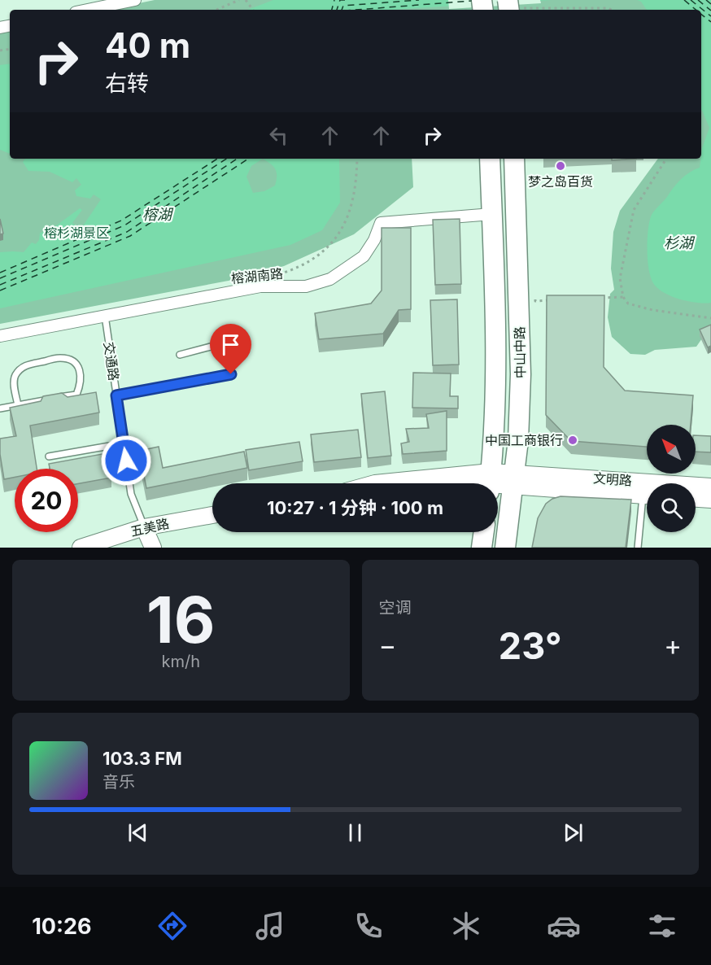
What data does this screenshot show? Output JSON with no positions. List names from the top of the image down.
{
  "streets": {
    "highway": ["中山中路"],
    "street": [
      "榕湖南路",
      "交通路",
      "文明路",
      "五美路"
    ]
  },
  "crossings": [
    ["榕湖南路", "中山中路"],
    ["榕湖南路", "交通路"],
    ["中山中路", "文明路"],
    ["交通路", "五美路"]
  ],
  "water": ["榕湖", "杉湖"],
  "parks": ["榕杉湖景区"],
  "places": ["梦之岛百货", "中国工商银行"],
  "north": "top left",
  "page": {
    "turn": ["40 m", "右转"],
    "limit": "20",
    "trip": "10:27 · 1 分钟 · 100 m",
    "tile": [
      ["16", "km/h"],
      "空调"
    ],
    "heat": ["−", "23°", "+"],
    "song": ["103.3 FM", "音乐"],
    "tabs": "10:26"
  }
}
